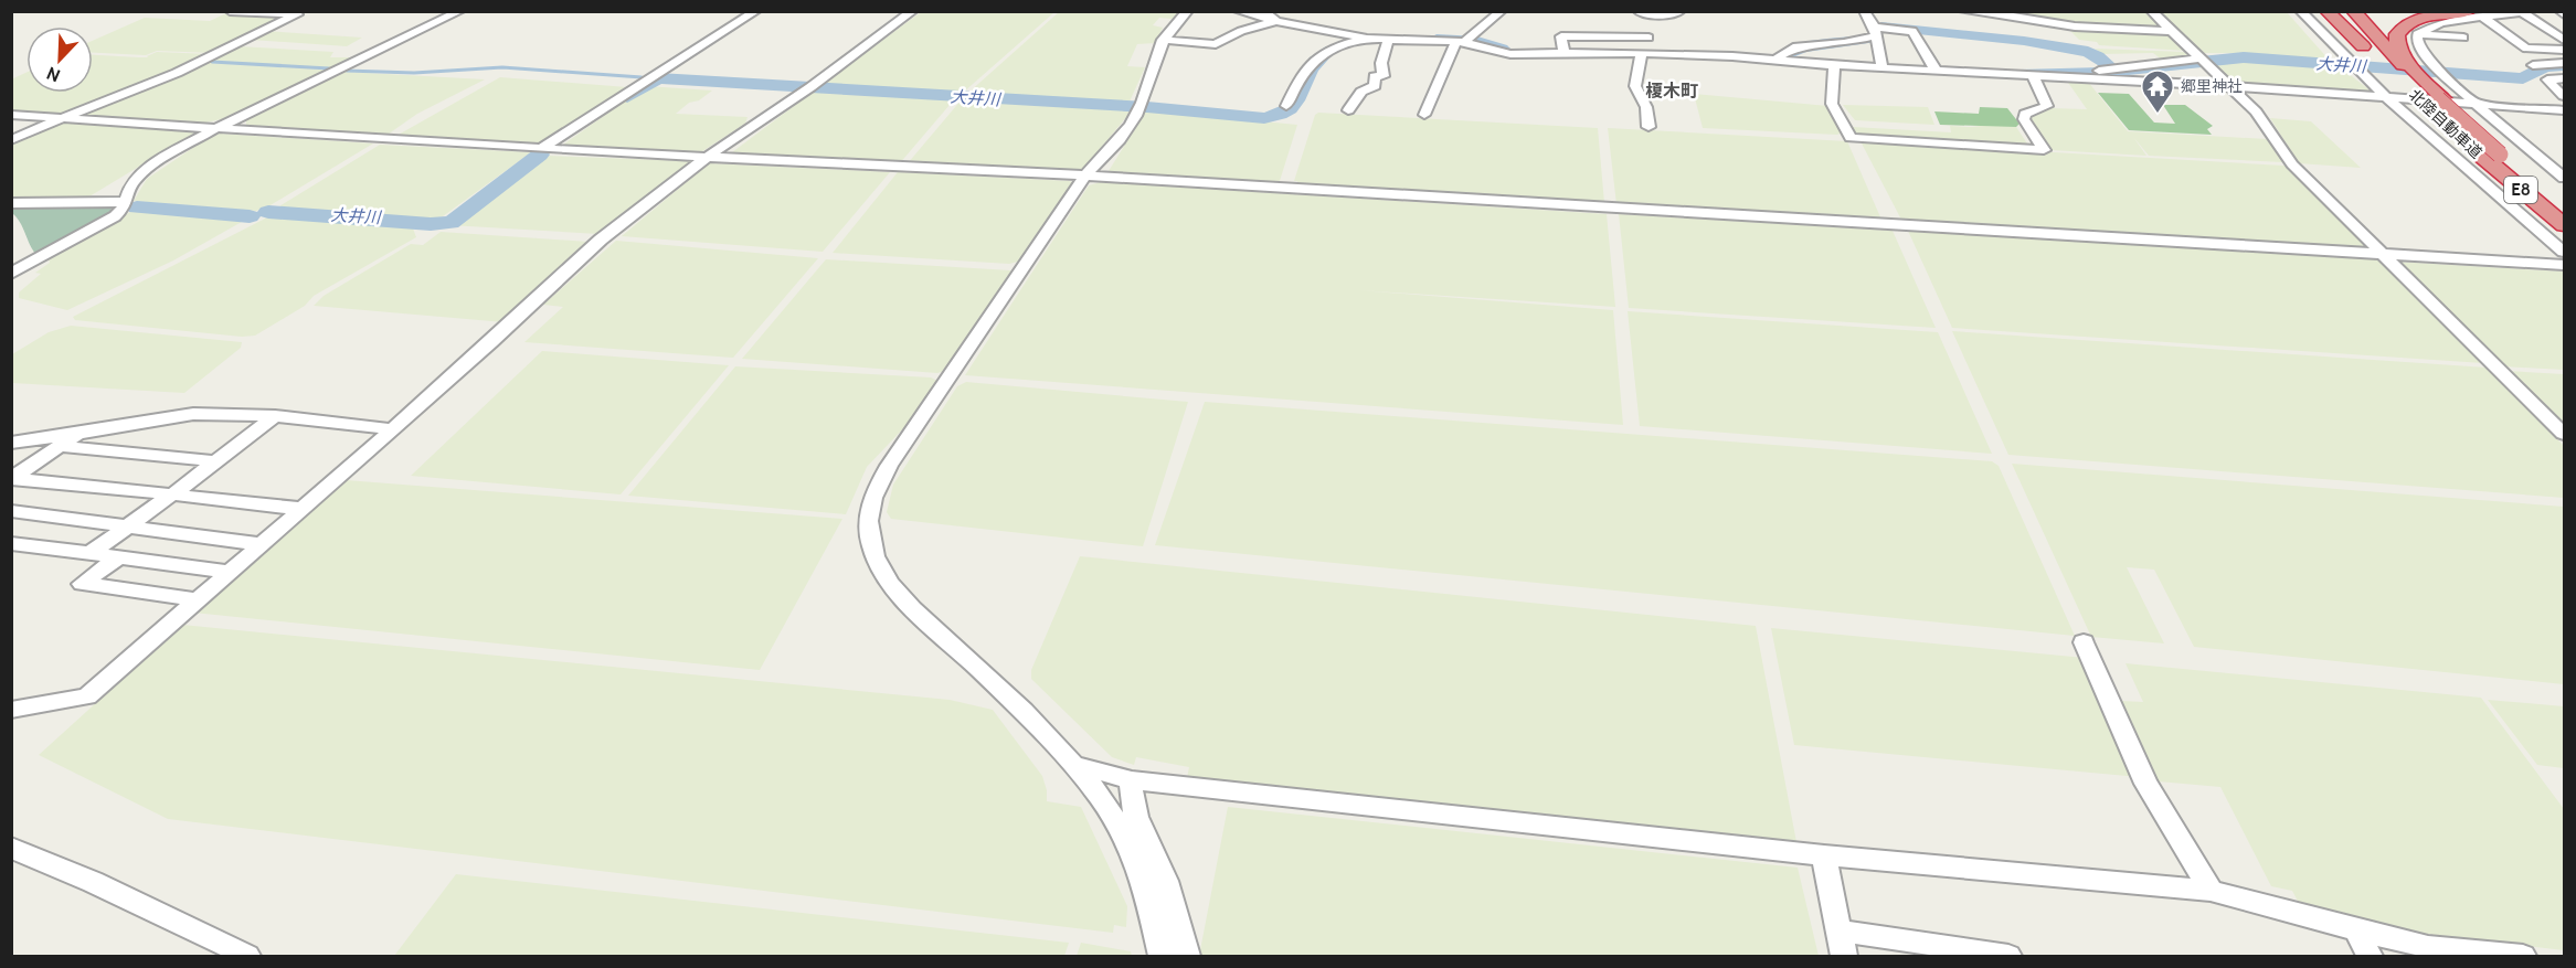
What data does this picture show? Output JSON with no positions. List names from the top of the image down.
{
  "streets": {
    "highway": ["北陸自動車道", "E8"]
  },
  "districts": ["榎木町"],
  "water": ["大井川"],
  "places": {
    "temple": ["郷里神社"]
  },
  "north": "bottom left"
}
